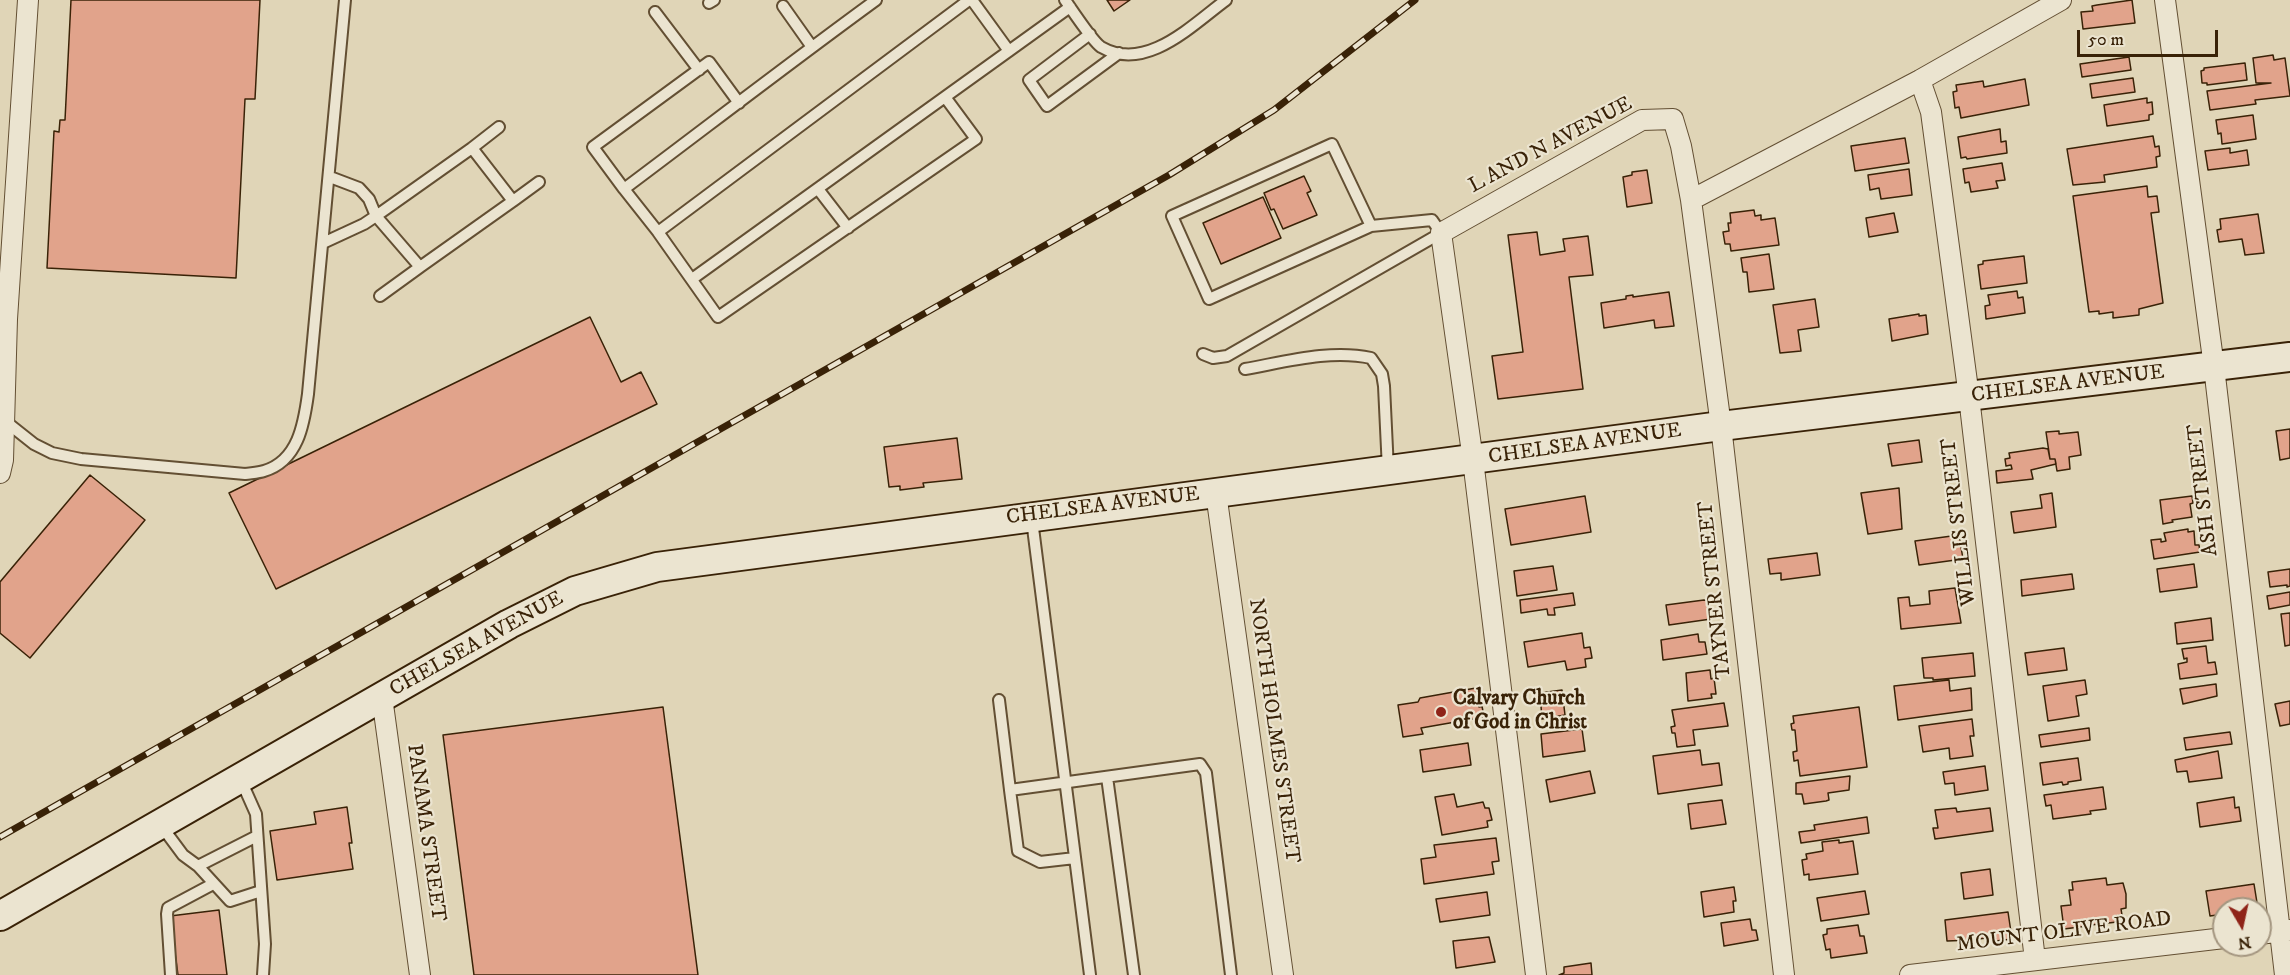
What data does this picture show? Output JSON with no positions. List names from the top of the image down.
{
  "streets": {
    "main road": ["CHELSEA AVENUE"],
    "street": [
      "L AND N AVENUE",
      "ASH STREET",
      "WILLIS STREET",
      "TAYNER STREET",
      "NORTH HOLMES STREET",
      "PANAMA STREET",
      "MOUNT OLIVE ROAD"
    ]
  },
  "crossings": [
    ["L AND N AVENUE", "TAYNER STREET"],
    ["CHELSEA AVENUE", "ASH STREET"],
    ["CHELSEA AVENUE", "WILLIS STREET"],
    ["CHELSEA AVENUE", "TAYNER STREET"],
    ["CHELSEA AVENUE", "NORTH HOLMES STREET"],
    ["CHELSEA AVENUE", "PANAMA STREET"],
    ["WILLIS STREET", "MOUNT OLIVE ROAD"]
  ],
  "places": ["Calvary Church of God in Christ"],
  "scale_bar": "50 m",
  "north": "bottom"
}
